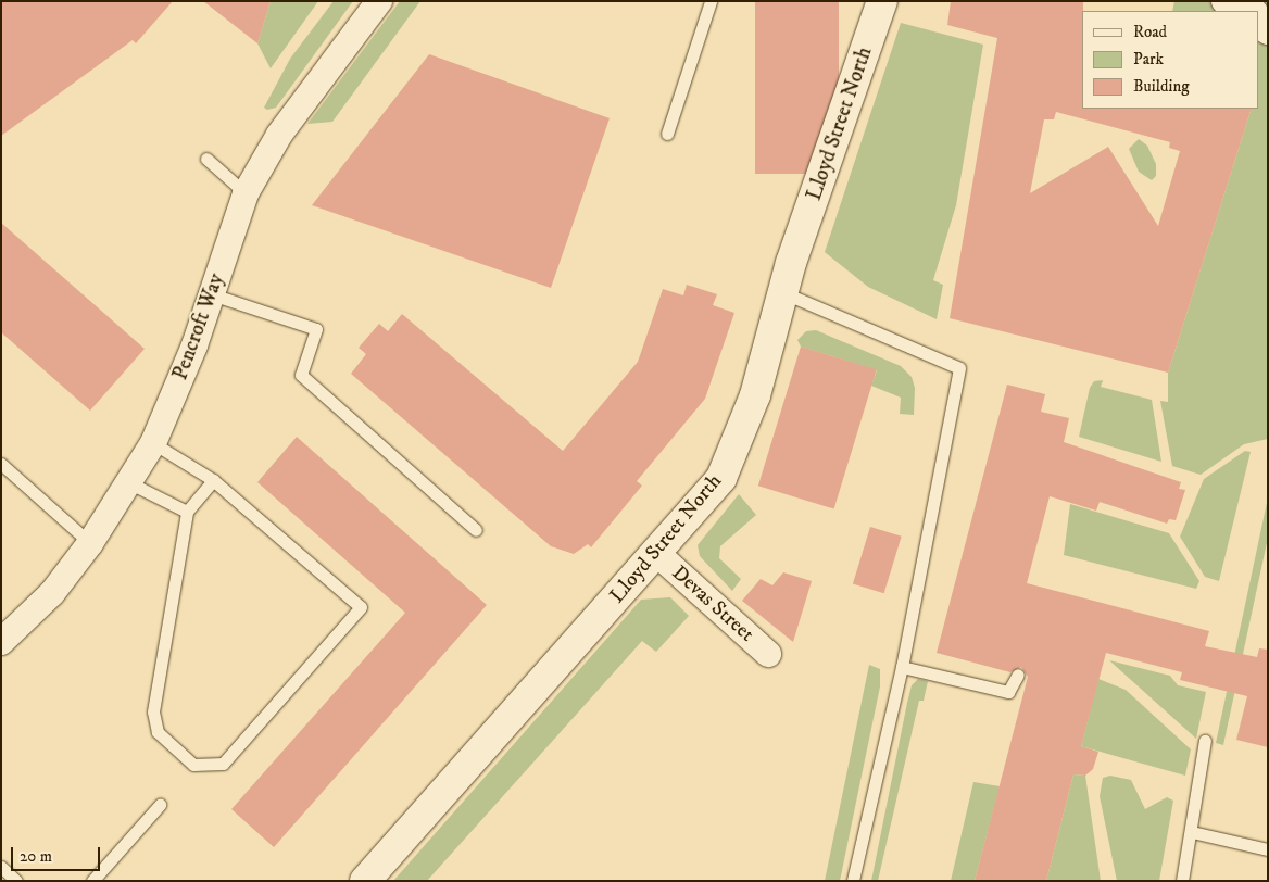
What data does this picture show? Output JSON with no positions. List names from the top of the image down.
{
  "streets": {
    "street": ["Lloyd Street North", "Pencroft Way", "Devas Street"]
  },
  "crossings": [
    ["Lloyd Street North", "Devas Street"]
  ],
  "legend": ["Road", "Park", "Building"],
  "scale_bar": "20 m"
}
